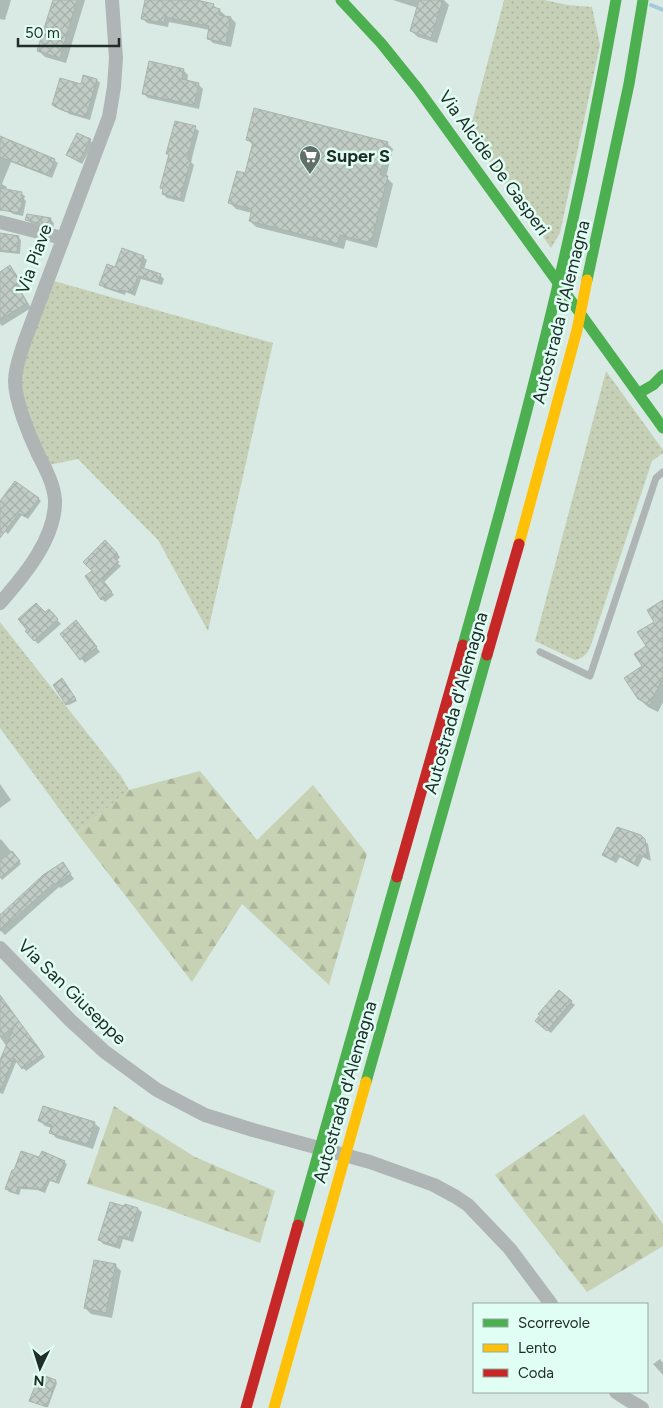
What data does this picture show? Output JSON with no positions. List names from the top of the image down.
{
  "streets": {
    "main road": ["Via Alcide De Gasperi", "Autostrada d'Alemagna"],
    "street": ["Via Piave", "Via San Giuseppe"]
  },
  "places": {
    "supermarket": ["Super S"]
  },
  "legend": ["Scorrevole", "Lento", "Coda"],
  "scale_bar": "50 m",
  "north": "bottom"
}
